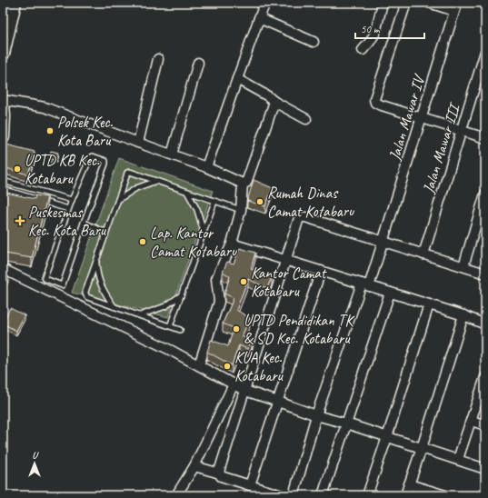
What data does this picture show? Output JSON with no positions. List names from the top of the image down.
{
  "streets": {
    "street": ["Jalan Mawar IV", "Jalan Mawar III"]
  },
  "places": {
    "other": [
      "Polsek Kec. Kota Baru",
      "UPTD KB Kec. Kotabaru",
      "Rumah Dinas Camat Kotabaru",
      "Lap. Kantor Camat Kotabaru",
      "Kantor Camat Kotabaru",
      "UPTD Pendidikan TK & SD Kec. Kotabaru",
      "KUA Kec. Kotabaru"
    ],
    "health": ["Puskesmas Kec. Kota Baru"]
  },
  "scale_bar": "50 m",
  "north": "top"
}
